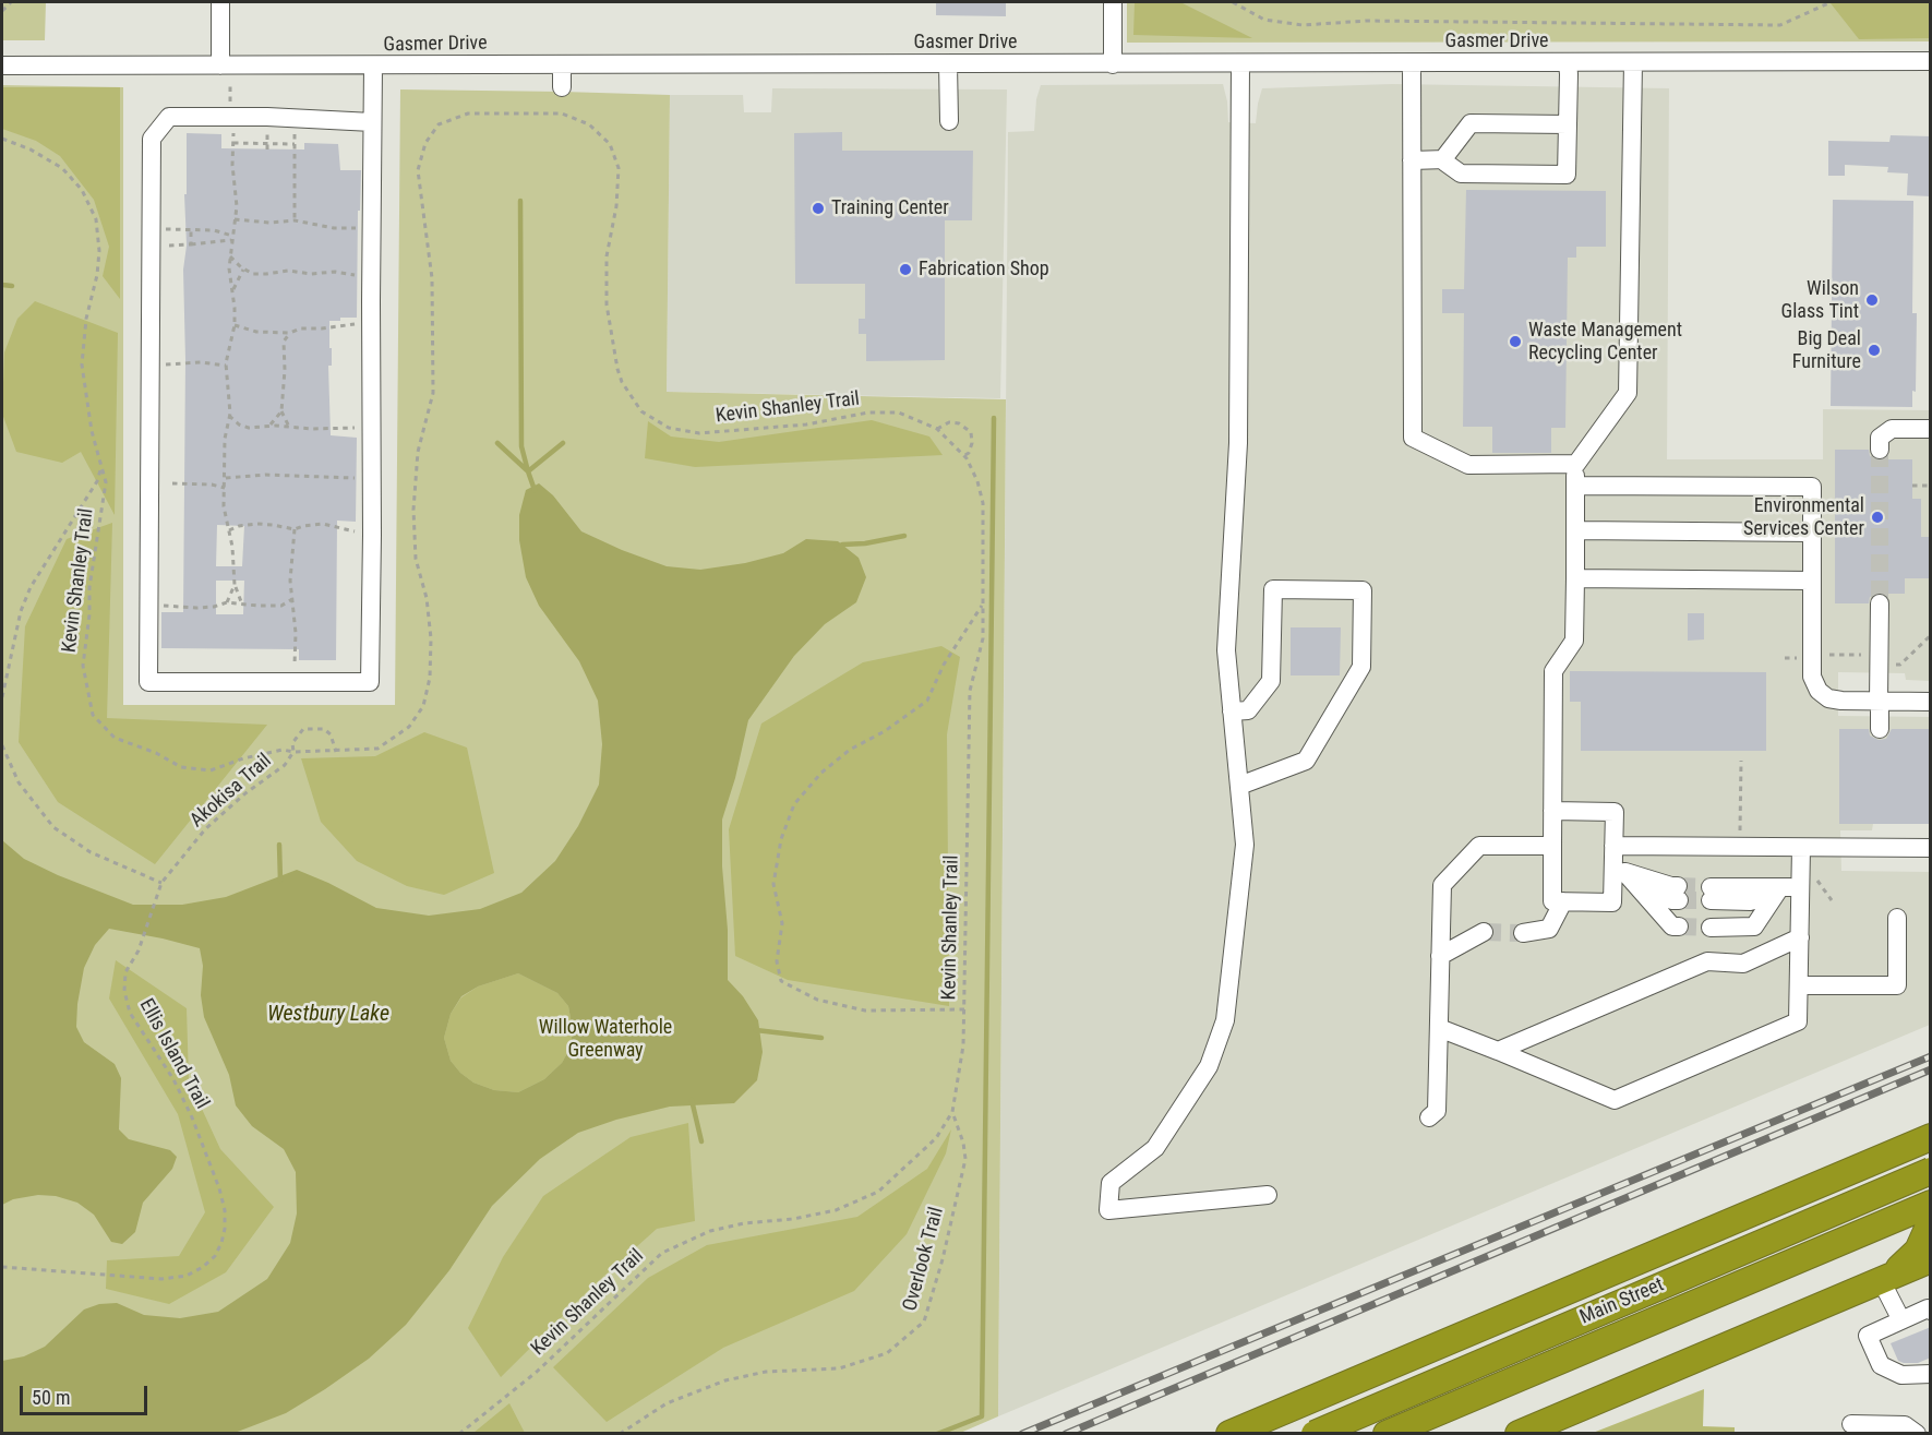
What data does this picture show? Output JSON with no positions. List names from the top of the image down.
{
  "streets": {
    "highway": ["Main Street"],
    "street": ["Gasmer Drive"],
    "path": [
      "Kevin Shanley Trail",
      "Akokisa Trail",
      "Ellis Island Trail",
      "Overlook Trail"
    ]
  },
  "crossings": [
    ["Kevin Shanley Trail", "Akokisa Trail"],
    ["Kevin Shanley Trail", "Overlook Trail"],
    ["Akokisa Trail", "Ellis Island Trail"]
  ],
  "water": ["Westbury Lake"],
  "parks": ["Willow Waterhole Greenway"],
  "places": [
    "Training Center",
    "Fabrication Shop",
    "Wilson Glass Tint",
    "Waste Management Recycling Center",
    "Big Deal Furniture",
    "Environmental Services Center"
  ],
  "scale_bar": "50 m"
}
